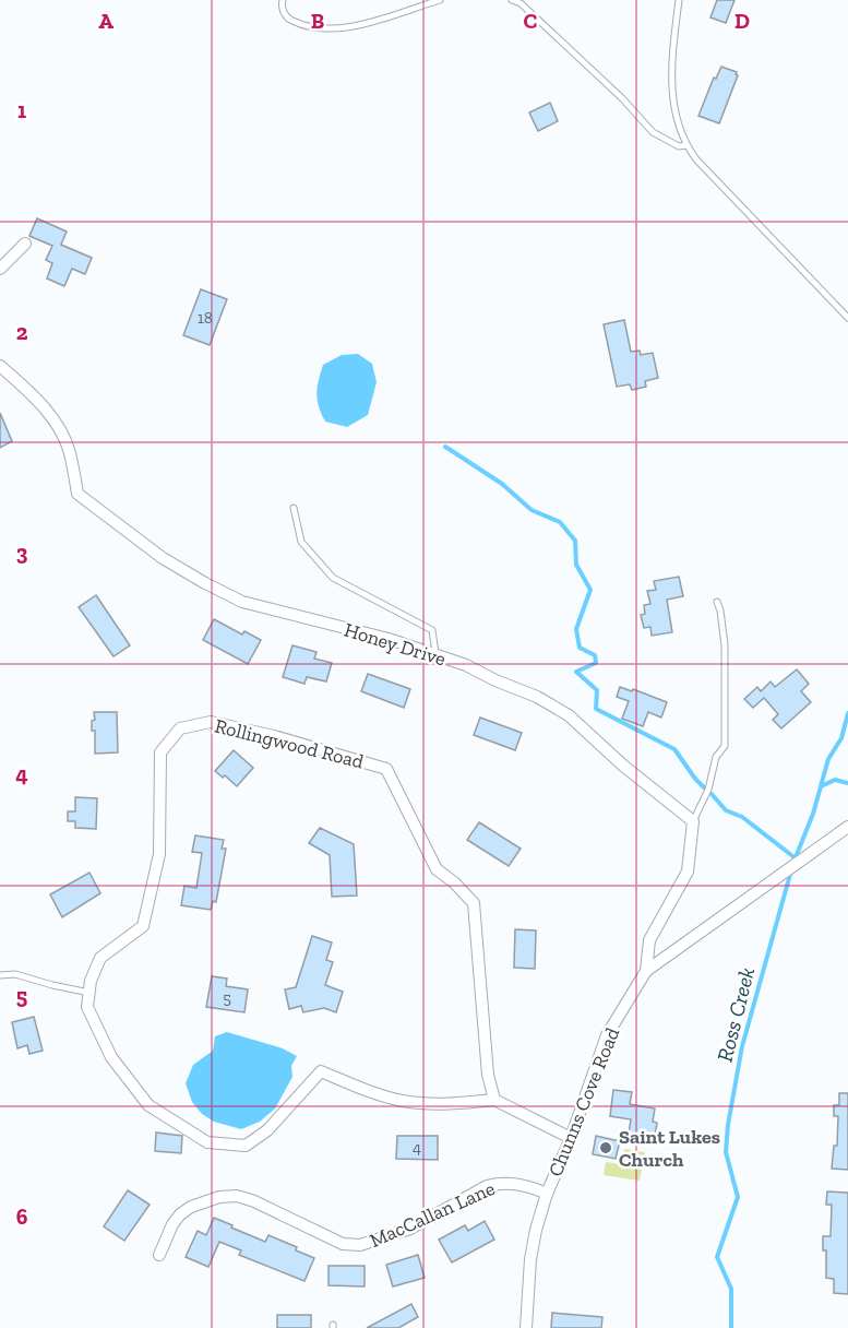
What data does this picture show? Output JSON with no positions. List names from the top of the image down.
{
  "streets": {
    "street": [
      "Honey Drive",
      "Rollingwood Road",
      "Chunns Cove Road",
      "MacCallan Lane"
    ]
  },
  "crossings": [
    ["Chunns Cove Road", "MacCallan Lane"]
  ],
  "water": ["Ross Creek"],
  "places": ["Saint Lukes Church"],
  "house_numbers": ["18", "5", "4"],
  "grid": {
    "columns": [
      "A",
      "B",
      "C",
      "D"
    ],
    "rows": [
      "1",
      "2",
      "3",
      "4",
      "5",
      "6"
    ]
  }
}
